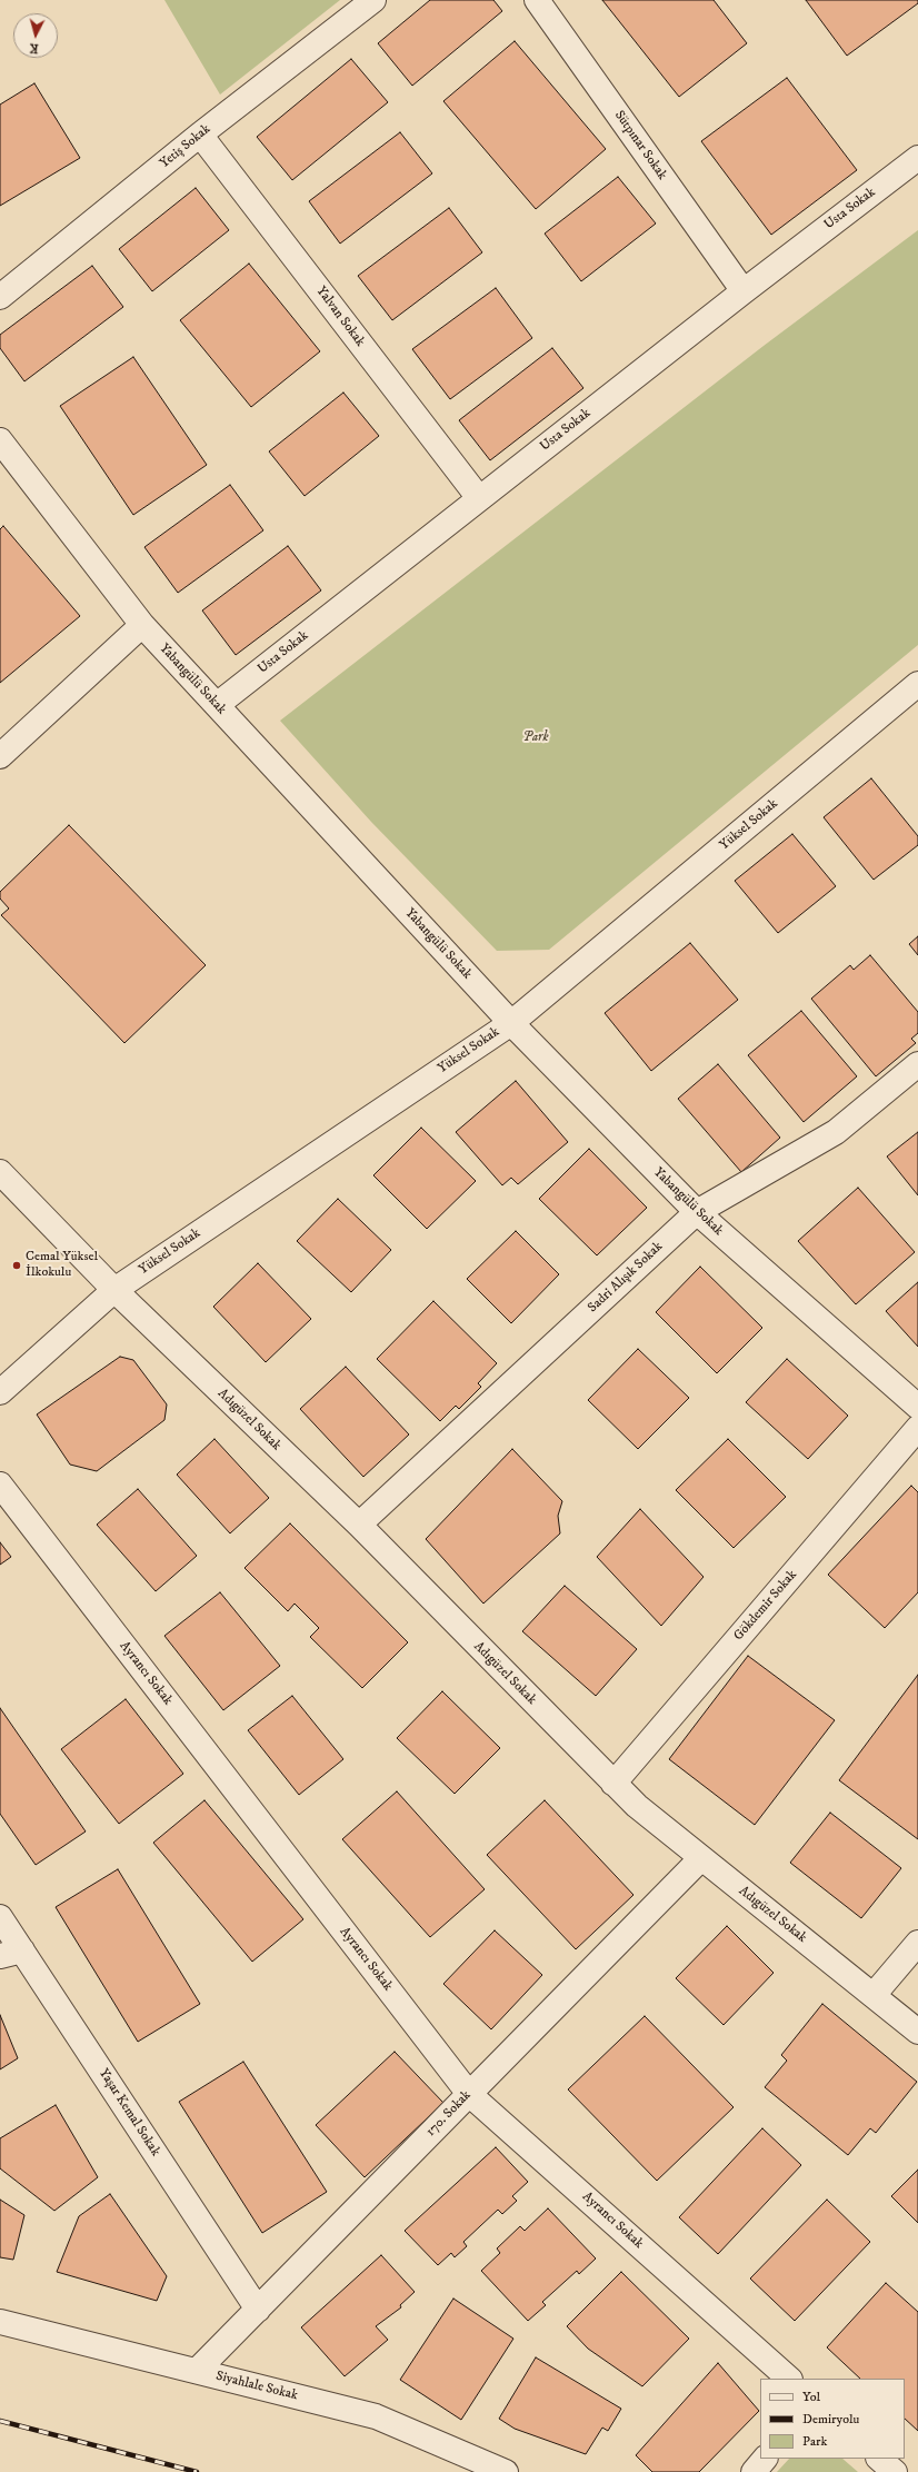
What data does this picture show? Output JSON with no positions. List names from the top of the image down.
{
  "streets": {
    "street": [
      "Sütpınar Sokak",
      "Yetiş Sokak",
      "Usta Sokak",
      "Yalvan Sokak",
      "Yabangülü Sokak",
      "Yüksel Sokak",
      "Sadri Alışık Sokak",
      "Adıgüzel Sokak",
      "Gökdemir Sokak",
      "Ayrancı Sokak",
      "Yaşar Kemal Sokak",
      "170. Sokak",
      "Siyahlale Sokak"
    ]
  },
  "crossings": [
    ["Sütpınar Sokak", "Usta Sokak"],
    ["Yetiş Sokak", "Yalvan Sokak"],
    ["Usta Sokak", "Yalvan Sokak"],
    ["Usta Sokak", "Yabangülü Sokak"],
    ["Yabangülü Sokak", "Yüksel Sokak"],
    ["Yabangülü Sokak", "Sadri Alışık Sokak"],
    ["Yüksel Sokak", "Adıgüzel Sokak"],
    ["Sadri Alışık Sokak", "Adıgüzel Sokak"],
    ["Adıgüzel Sokak", "Gökdemir Sokak"],
    ["Adıgüzel Sokak", "170. Sokak"],
    ["Ayrancı Sokak", "170. Sokak"],
    ["Yaşar Kemal Sokak", "170. Sokak"],
    ["170. Sokak", "Siyahlale Sokak"]
  ],
  "parks": ["Park"],
  "places": ["Cemal Yüksel İlkokulu"],
  "legend": ["Yol", "Demiryolu", "Park"],
  "north": "bottom"
}
